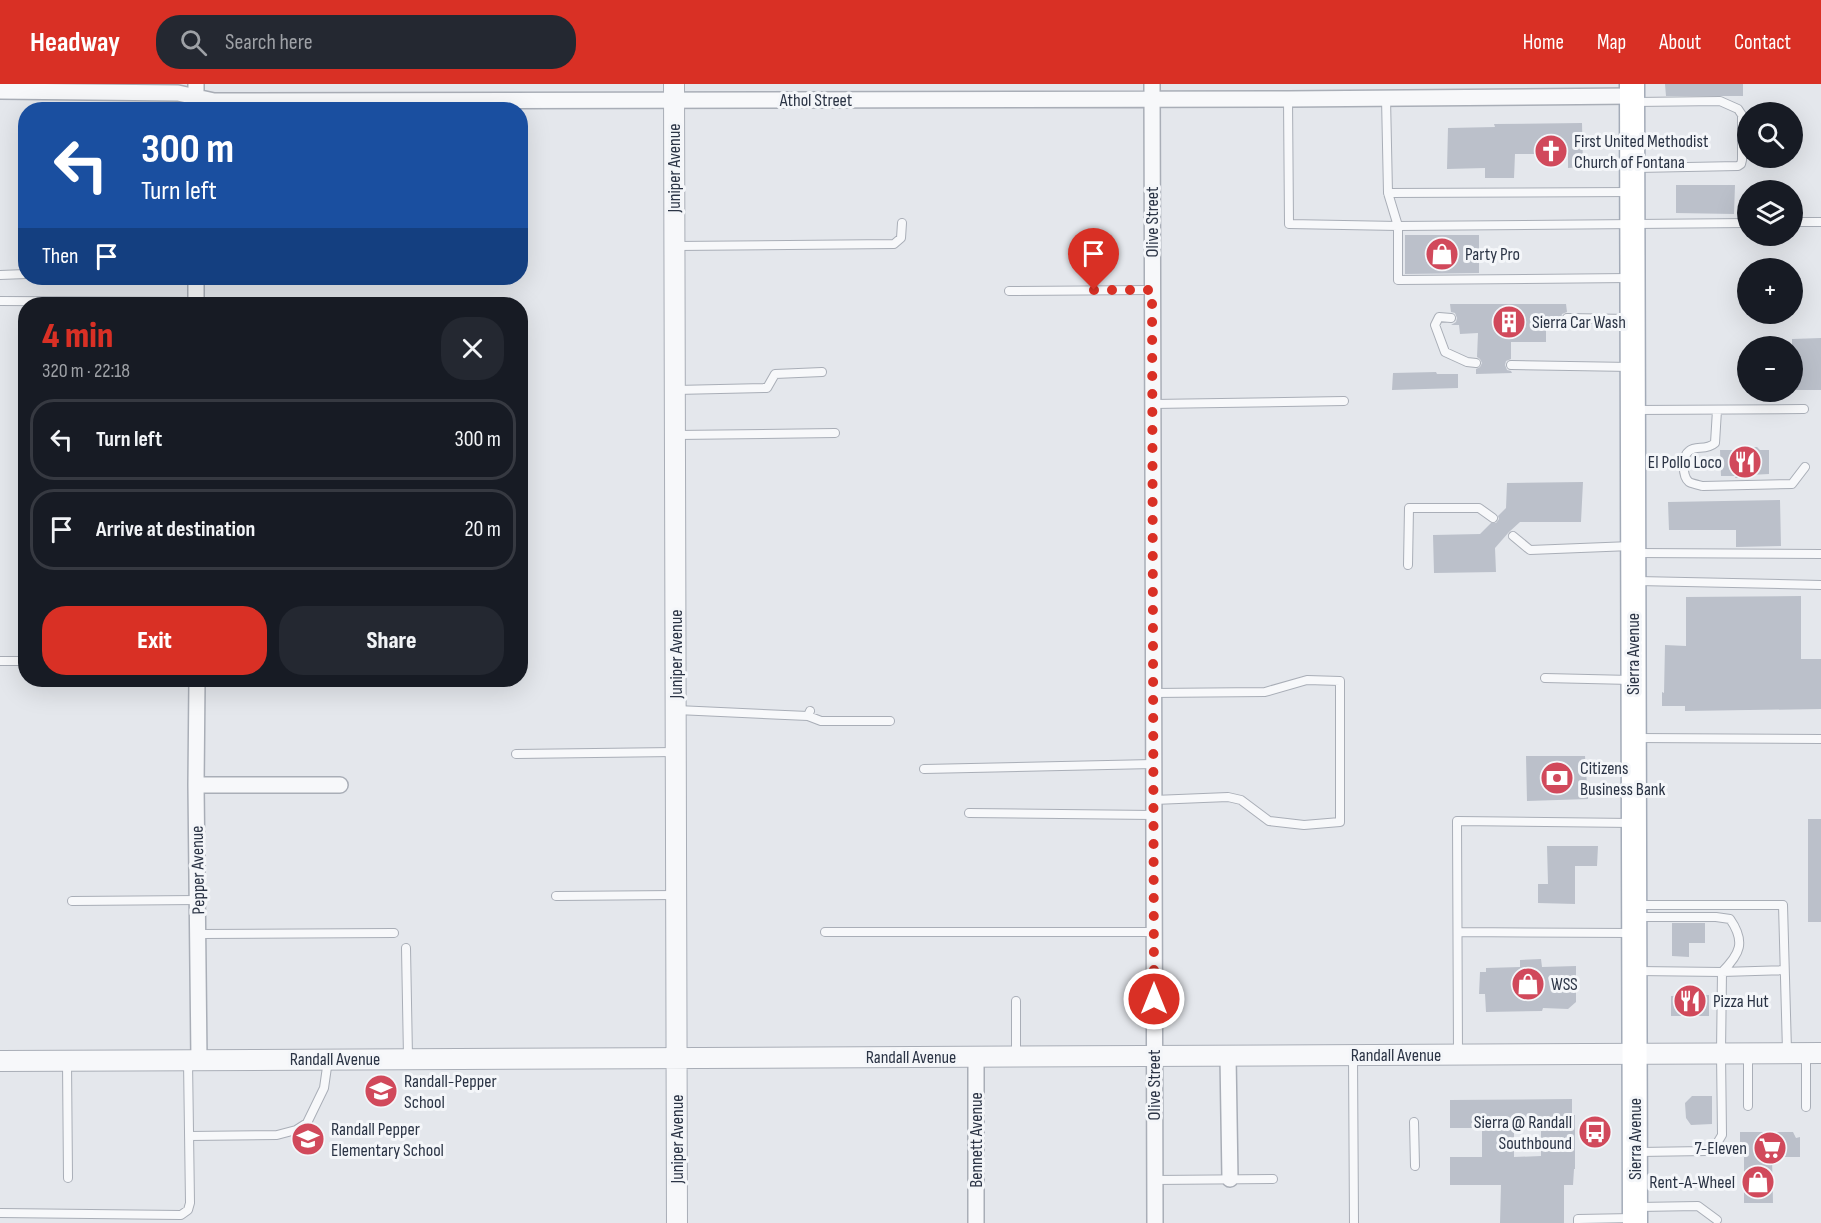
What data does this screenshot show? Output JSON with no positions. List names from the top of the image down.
{
  "streets": {
    "main road": ["Sierra Avenue"],
    "street": [
      "Athol Street",
      "Juniper Avenue",
      "Olive Street",
      "Pepper Avenue",
      "Randall Avenue",
      "Bennett Avenue"
    ]
  },
  "crossings": [
    ["Athol Street", "Juniper Avenue"],
    ["Athol Street", "Olive Street"],
    ["Athol Street", "Sierra Avenue"],
    ["Juniper Avenue", "Randall Avenue"],
    ["Olive Street", "Randall Avenue"],
    ["Sierra Avenue", "Randall Avenue"],
    ["Pepper Avenue", "Randall Avenue"],
    ["Randall Avenue", "Bennett Avenue"]
  ],
  "places": {
    "church": ["First United Methodist Church of Fontana"],
    "shop": ["Party Pro", "WSS", "Rent-A-Wheel"],
    "building": ["Sierra Car Wash"],
    "restaurant": ["El Pollo Loco", "Pizza Hut"],
    "bank": ["Citizens Business Bank"],
    "school or university": ["Randall-Pepper School", "Randall Pepper Elementary School"],
    "bus stop": ["Sierra @ Randall Southbound"],
    "supermarket": ["7-Eleven"]
  },
  "page": {
    "header": "Headway",
    "search": "Search here",
    "nav": [
      "Home",
      "Map",
      "About",
      "Contact"
    ],
    "map_buttons": ["+", "−"],
    "turn": ["300 m", "Turn left"],
    "then": "Then",
    "heading": ["4 min", "320 m · 22:18"],
    "list": [
      {
        "name": "Turn left",
        "value": "300 m"
      },
      {
        "name": "Arrive at destination",
        "value": "20 m"
      }
    ],
    "buttons": ["Exit", "Share"]
  }
}
